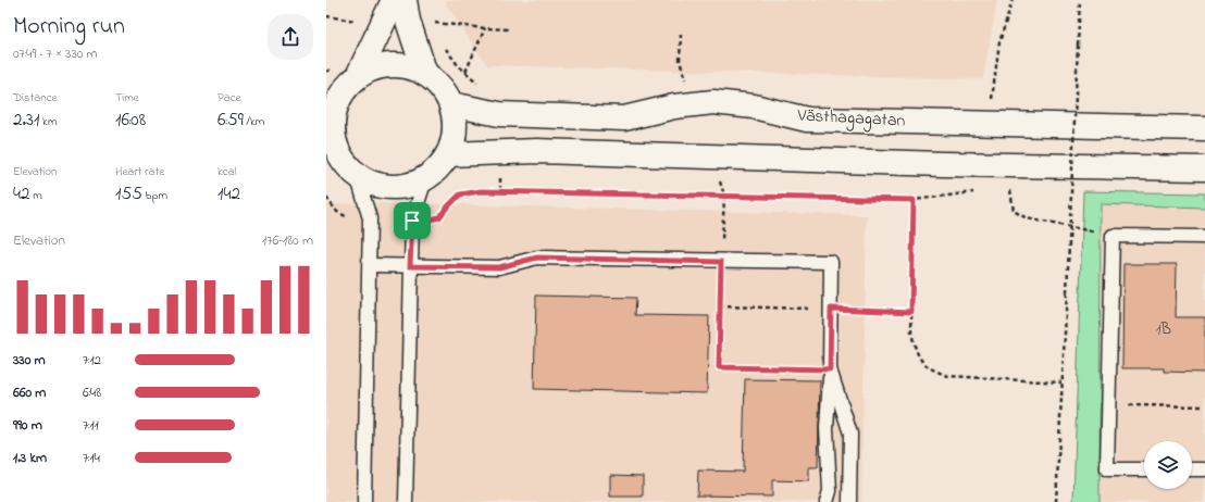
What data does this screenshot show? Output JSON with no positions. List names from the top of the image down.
{
  "streets": {
    "main road": ["Västhagagatan"]
  },
  "house_numbers": ["1B"],
  "page": {
    "heading": ["Morning run", "07:49 · 7 × 330 m"],
    "stats": [
      ["Distance", "2.31 km"],
      ["Time", "16:08"],
      ["Pace", "6:59 /km"],
      ["Elevation", "42 m"],
      ["Heart rate", "155 bpm"],
      ["kcal", "142"]
    ],
    "chart": ["Elevation", "176–180 m"],
    "list": [
      {
        "name": "330 m",
        "note": "7:12"
      },
      {
        "name": "660 m",
        "note": "6:48"
      },
      {
        "name": "990 m",
        "note": "7:11"
      },
      {
        "name": "1.3 km",
        "note": "7:14"
      }
    ]
  }
}
